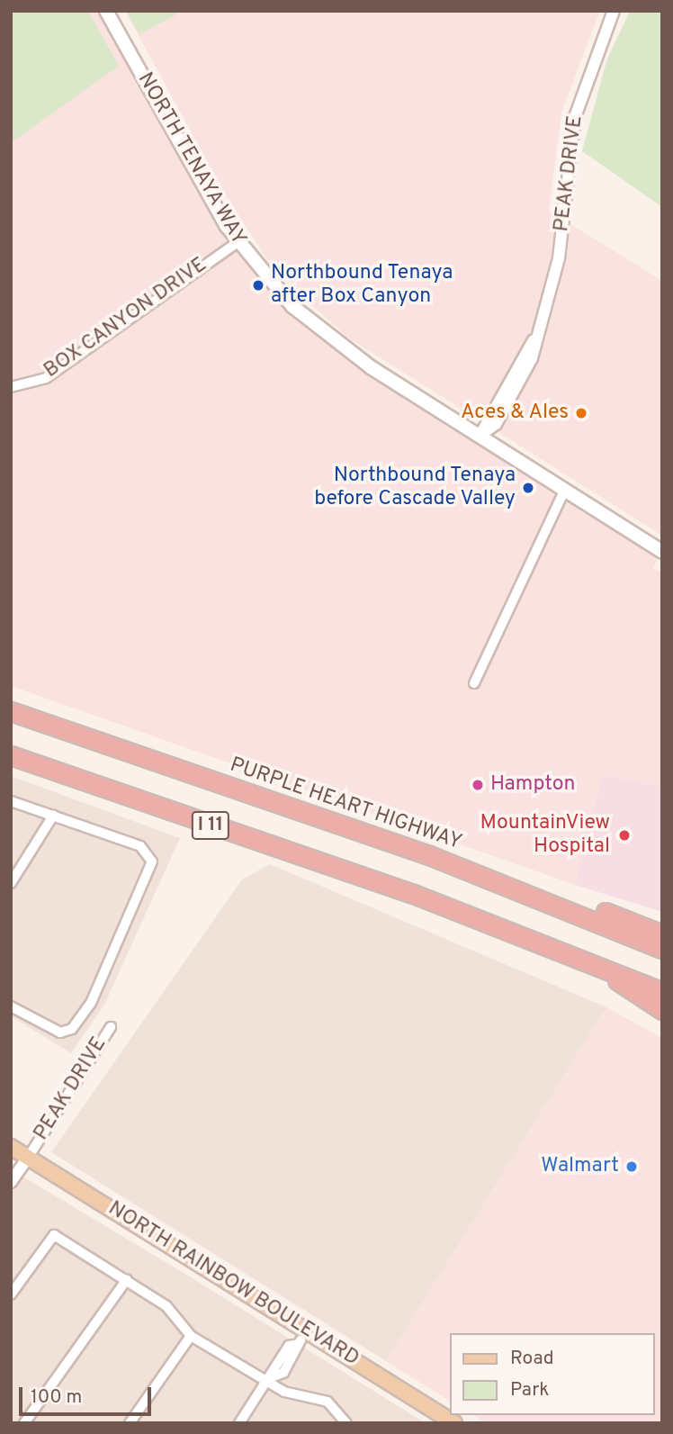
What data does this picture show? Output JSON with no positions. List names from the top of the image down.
{
  "streets": {
    "highway": ["PURPLE HEART HIGHWAY", "I 11"],
    "main road": ["NORTH TENAYA WAY", "NORTH RAINBOW BOULEVARD"],
    "street": ["PEAK DRIVE", "BOX CANYON DRIVE"]
  },
  "crossings": [
    ["NORTH TENAYA WAY", "PEAK DRIVE"],
    ["NORTH TENAYA WAY", "BOX CANYON DRIVE"],
    ["PEAK DRIVE", "NORTH RAINBOW BOULEVARD"]
  ],
  "places": [
    "Northbound Tenaya after Box Canyon",
    "Aces & Ales",
    "Northbound Tenaya before Cascade Valley",
    "Hampton",
    "MountainView Hospital",
    "Walmart"
  ],
  "legend": ["Road", "Park"],
  "scale_bar": "100 m"
}
